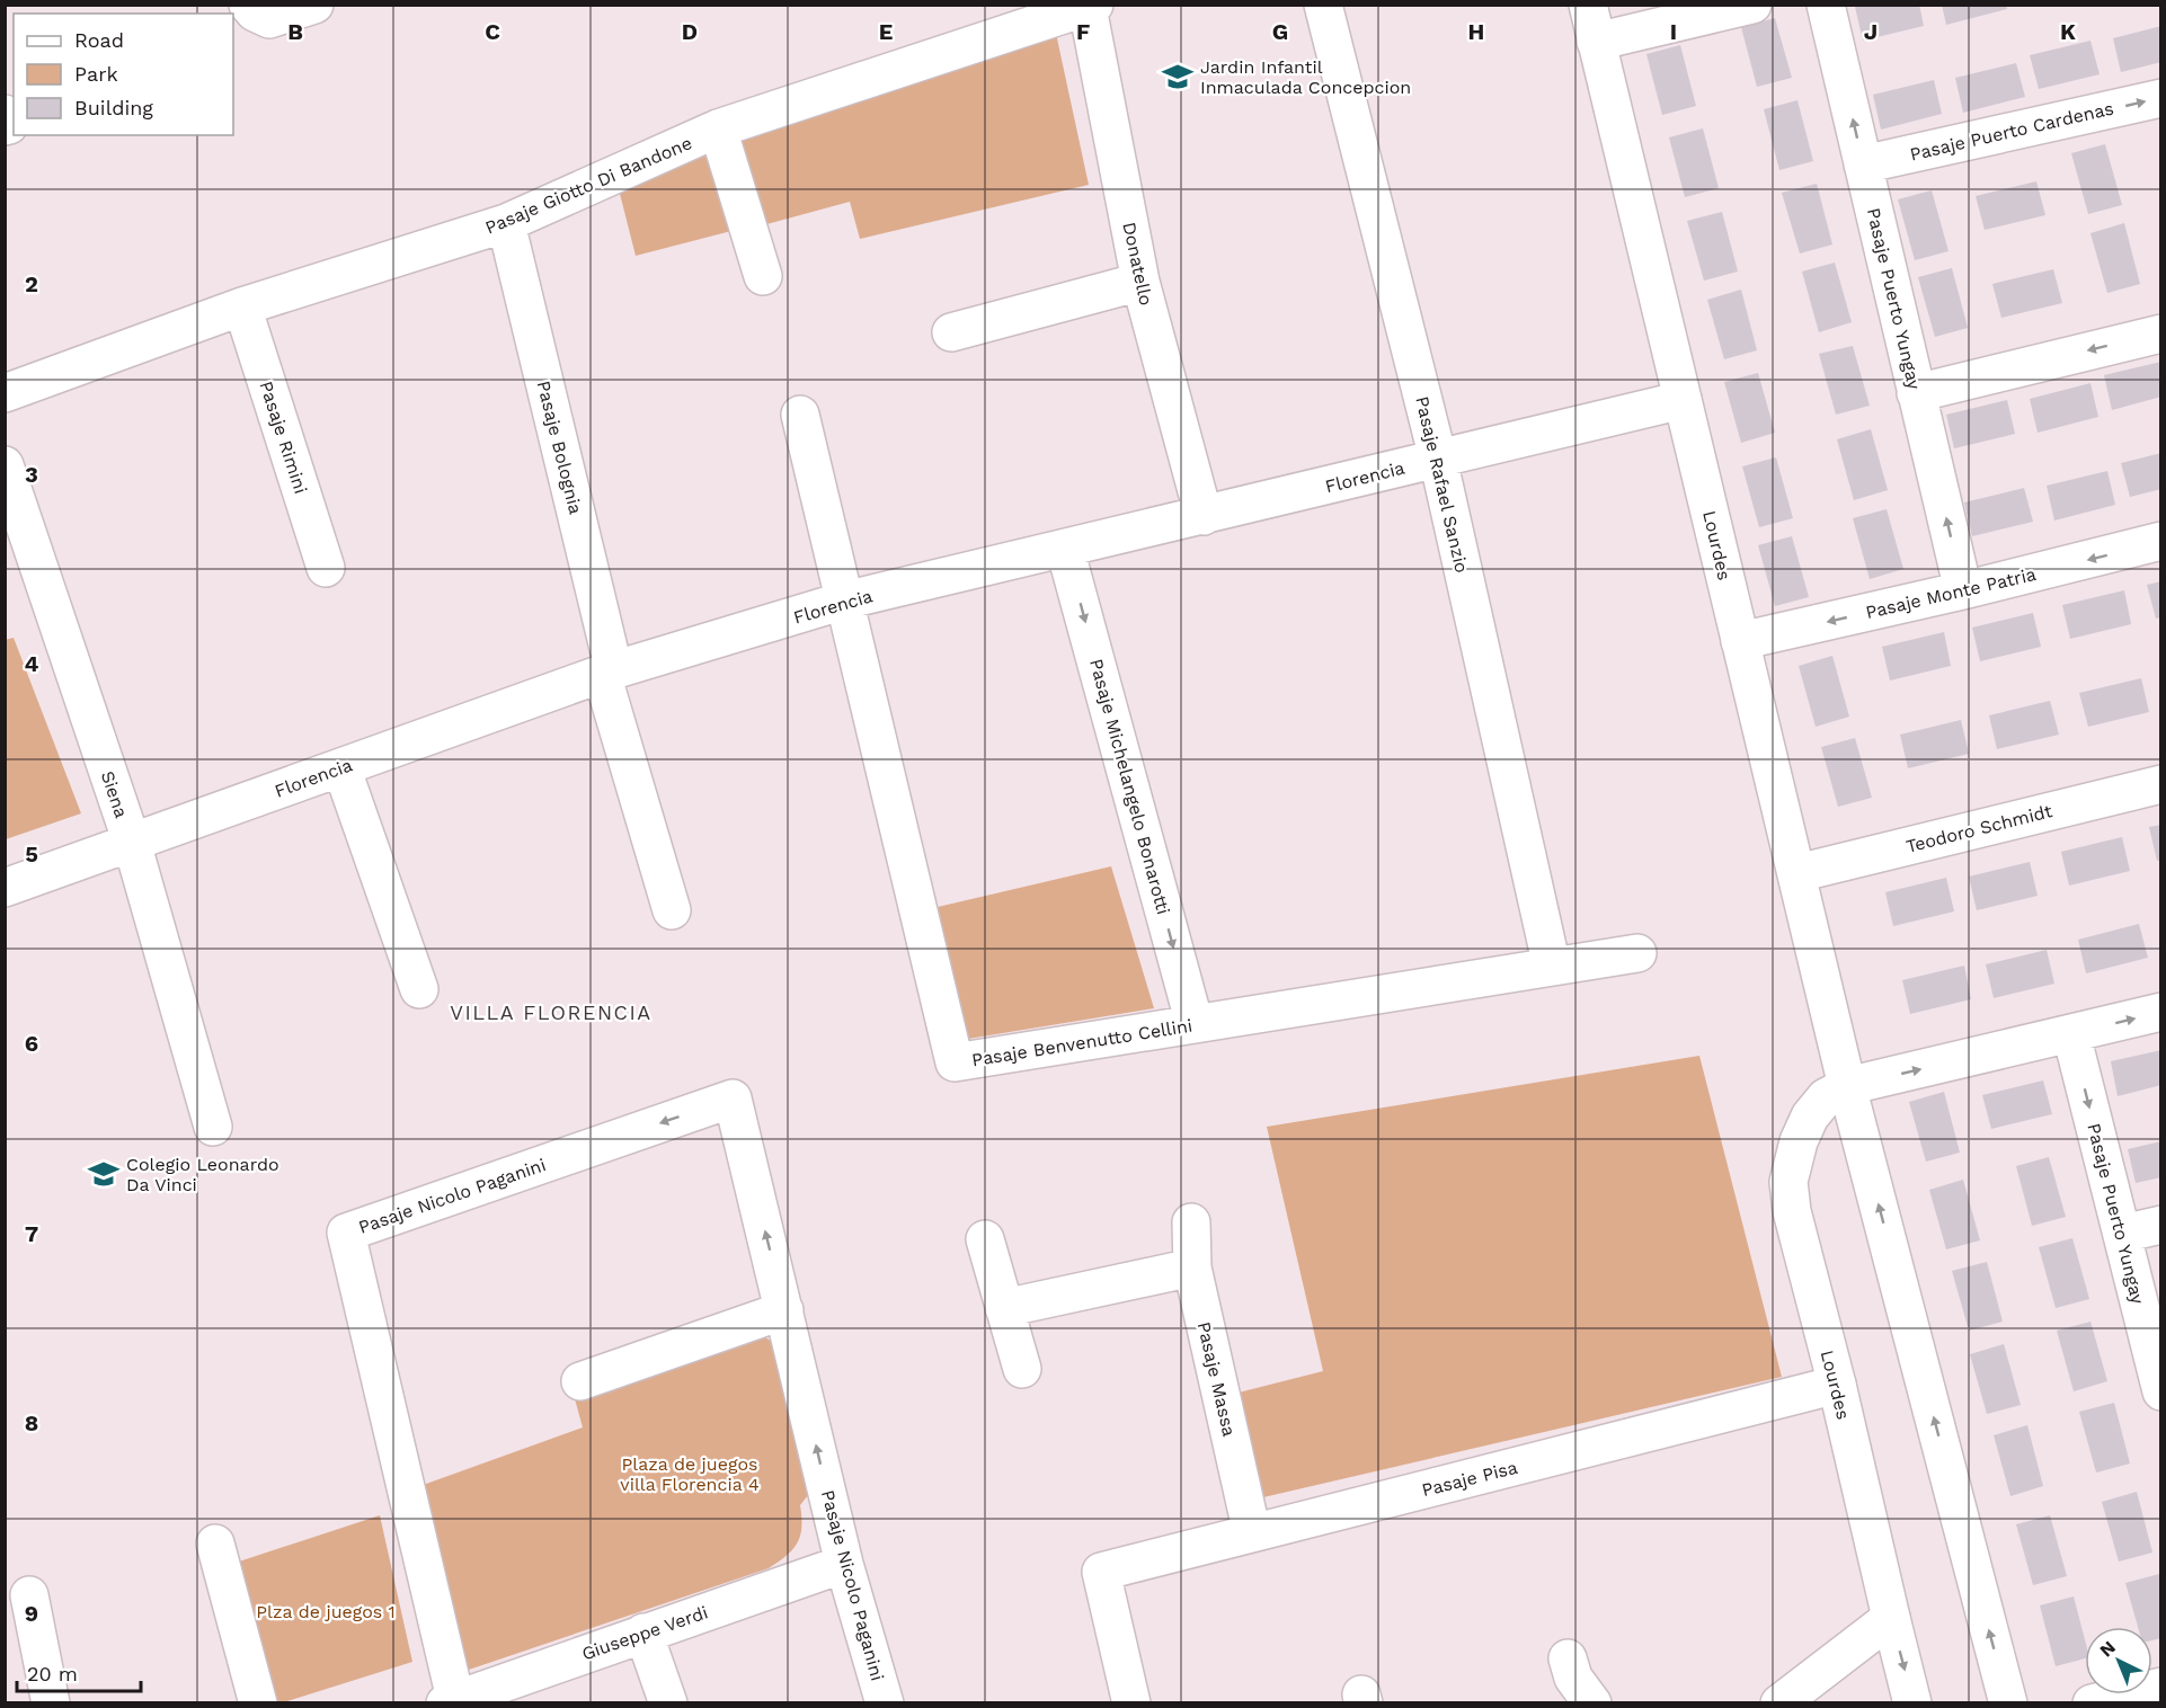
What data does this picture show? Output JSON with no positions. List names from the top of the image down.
{
  "streets": {
    "street": [
      "Pasaje Puerto Cardenas",
      "Pasaje Giotto Di Bandone",
      "Donatello",
      "Pasaje Puerto Yungay",
      "Pasaje Rimini",
      "Pasaje Bolognia",
      "Florencia",
      "Pasaje Rafael Sanzio",
      "Lourdes",
      "Pasaje Monte Patria",
      "Pasaje Michelangelo Bonarotti",
      "Siena",
      "Teodoro Schmidt",
      "Pasaje Benvenutto Cellini",
      "Pasaje Nicolo Paganini",
      "Pasaje Massa",
      "Pasaje Pisa",
      "Giuseppe Verdi"
    ]
  },
  "crossings": [
    ["Pasaje Puerto Cardenas", "Pasaje Puerto Yungay"],
    ["Pasaje Giotto Di Bandone", "Donatello"],
    ["Pasaje Giotto Di Bandone", "Pasaje Rimini"],
    ["Pasaje Giotto Di Bandone", "Pasaje Bolognia"],
    ["Donatello", "Florencia"],
    ["Pasaje Puerto Yungay", "Pasaje Monte Patria"],
    ["Pasaje Bolognia", "Florencia"],
    ["Florencia", "Pasaje Rafael Sanzio"],
    ["Florencia", "Lourdes"],
    ["Florencia", "Pasaje Michelangelo Bonarotti"],
    ["Florencia", "Siena"],
    ["Florencia", "Pasaje Benvenutto Cellini"],
    ["Pasaje Rafael Sanzio", "Pasaje Benvenutto Cellini"],
    ["Lourdes", "Pasaje Monte Patria"],
    ["Lourdes", "Teodoro Schmidt"],
    ["Lourdes", "Pasaje Pisa"],
    ["Pasaje Michelangelo Bonarotti", "Pasaje Benvenutto Cellini"],
    ["Pasaje Nicolo Paganini", "Giuseppe Verdi"],
    ["Pasaje Massa", "Pasaje Pisa"]
  ],
  "one_way": ["Pasaje Michelangelo Bonarotti"],
  "districts": ["VILLA FLORENCIA"],
  "parks": ["Plaza de juegos villa Florencia 4", "Plza de juegos 1"],
  "places": {
    "school or university": ["Jardin Infantil Inmaculada Concepcion", "Colegio Leonardo Da Vinci"]
  },
  "legend": ["Road", "Park", "Building"],
  "scale_bar": "20 m",
  "north": "top left",
  "grid": {
    "columns": [
      "B",
      "C",
      "D",
      "E",
      "F",
      "G",
      "H",
      "I",
      "J",
      "K"
    ],
    "rows": [
      "2",
      "3",
      "4",
      "5",
      "6",
      "7",
      "8",
      "9"
    ]
  }
}
